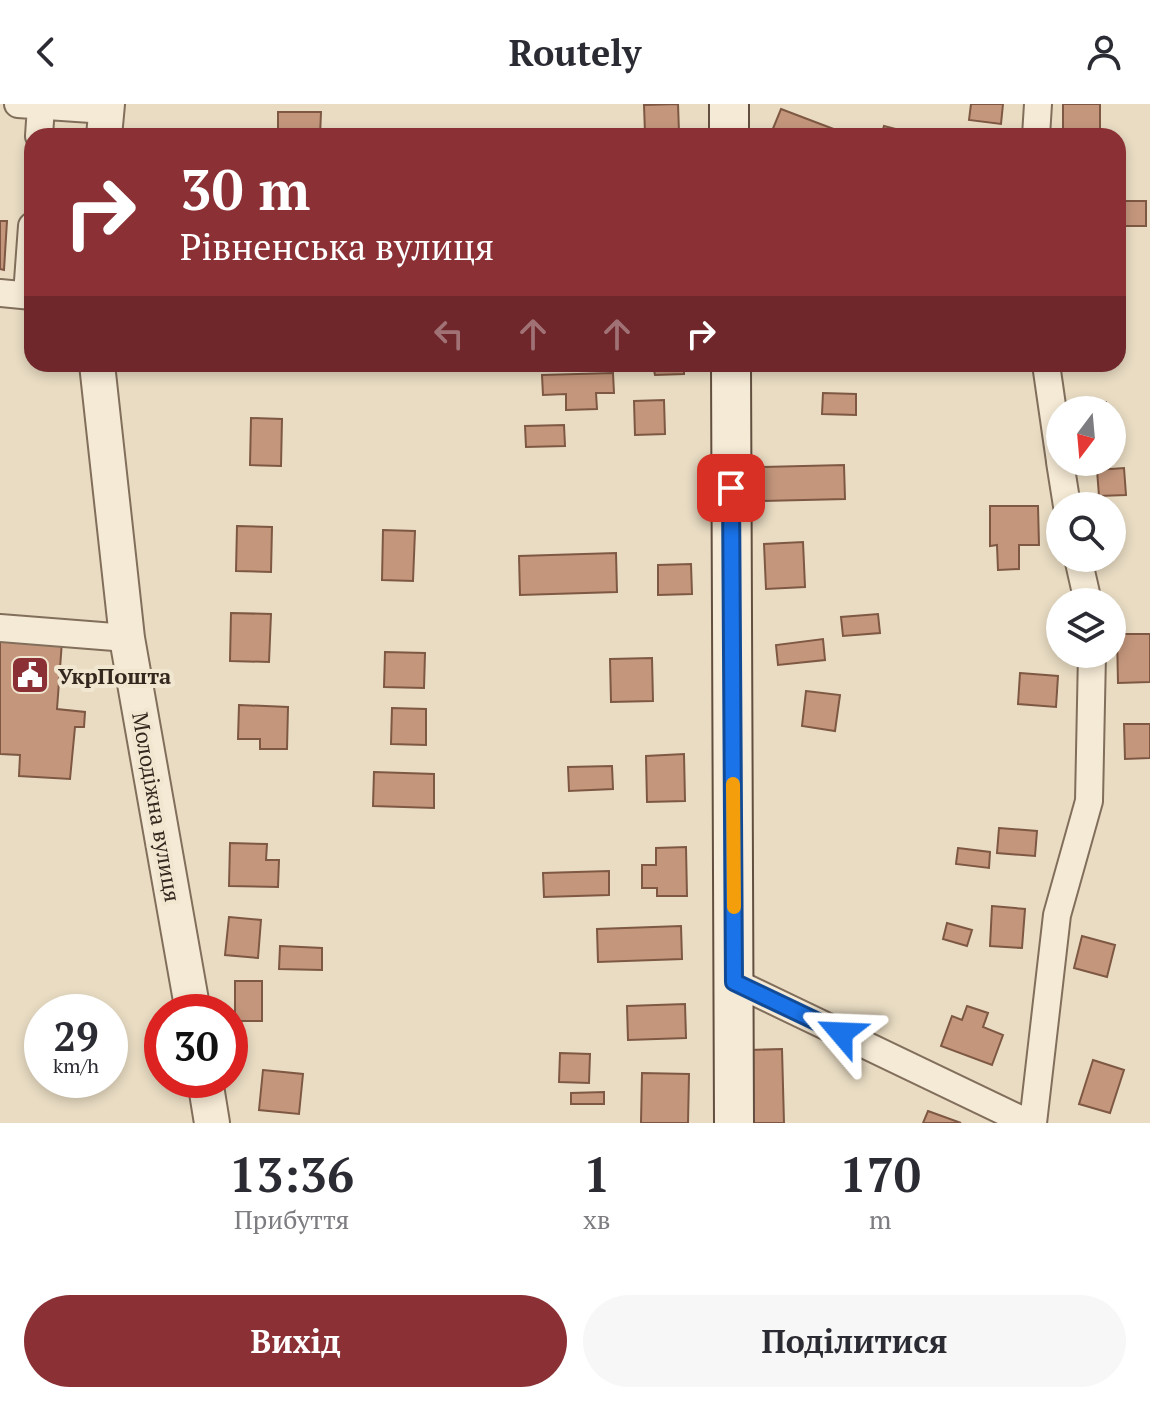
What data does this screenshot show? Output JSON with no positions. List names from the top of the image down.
{
  "streets": {
    "street": ["Молодіжна вулиця"]
  },
  "places": {
    "public building": ["УкрПошта"]
  },
  "north": "bottom",
  "page": {
    "header": "Routely",
    "turn": ["30 m", "Рівненська вулиця"],
    "speed": "29 km/h",
    "limit": "30",
    "eta": [
      "13:36",
      "Прибуття",
      "1",
      "хв",
      "170",
      "m"
    ],
    "buttons": ["Вихід", "Поділитися"]
  }
}
